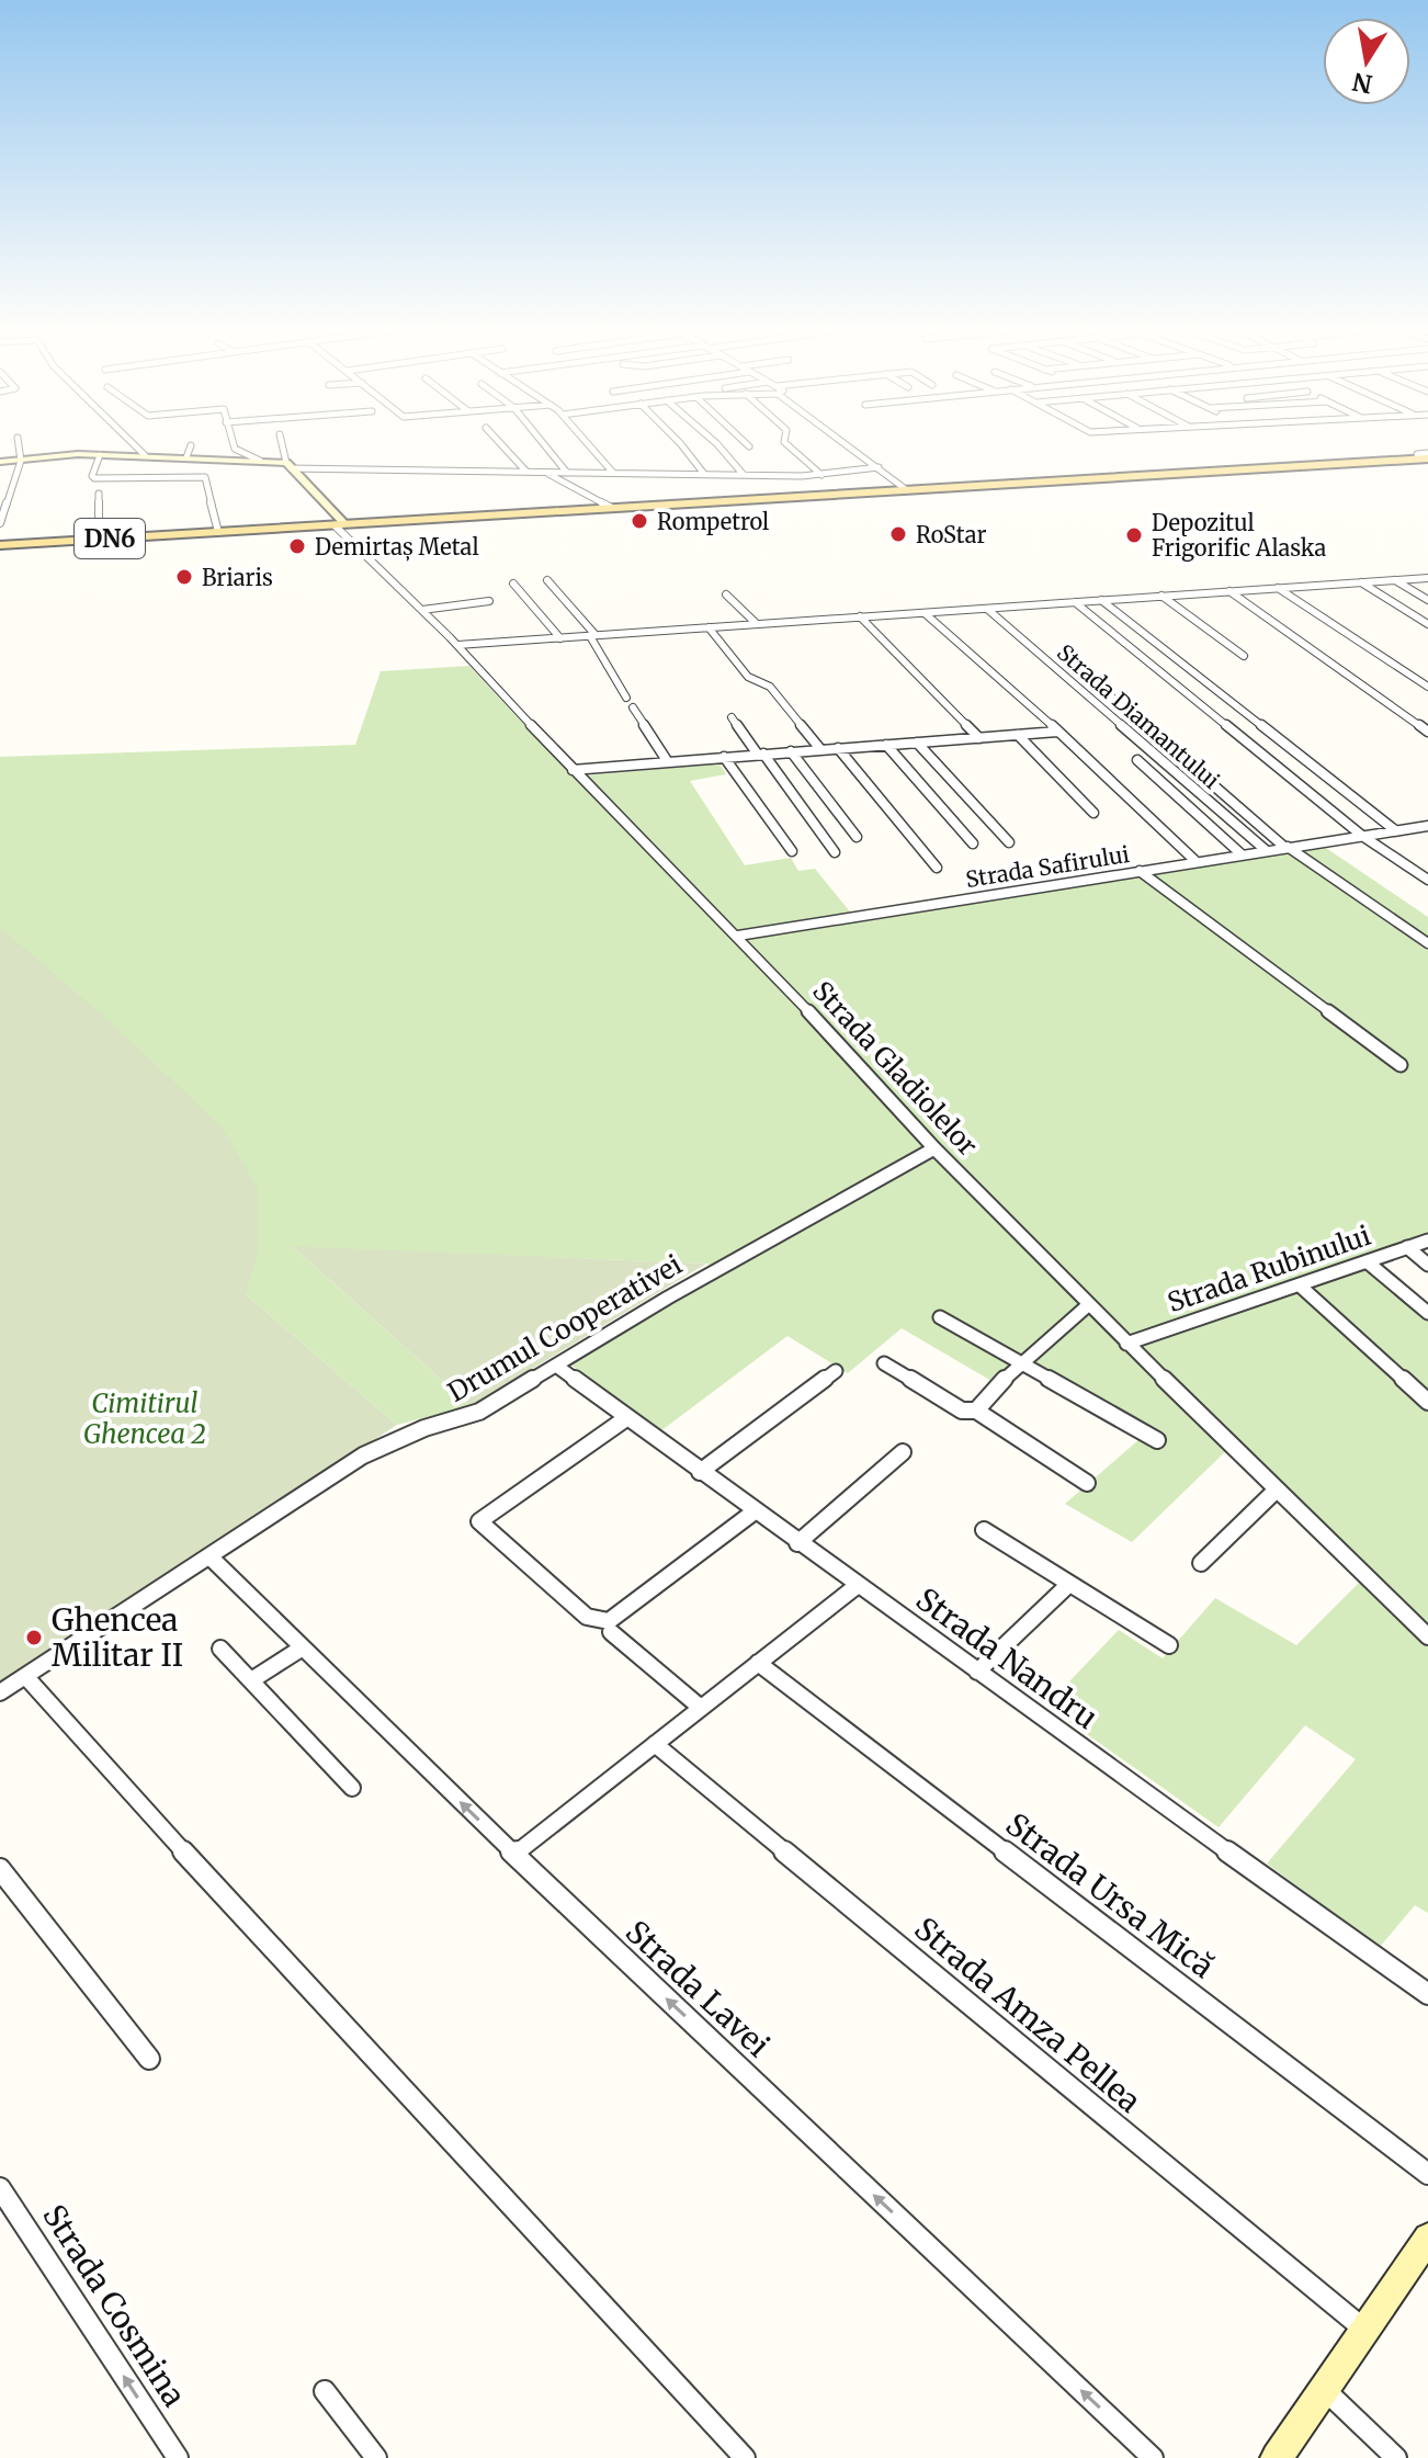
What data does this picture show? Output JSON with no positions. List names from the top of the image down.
{
  "streets": {
    "main road": ["DN6"],
    "street": [
      "Strada Diamantului",
      "Strada Safirului",
      "Strada Gladiolelor",
      "Strada Rubinului",
      "Drumul Cooperativei",
      "Strada Nandru",
      "Strada Ursa Mică",
      "Strada Lavei",
      "Strada Amza Pellea",
      "Strada Cosmina"
    ]
  },
  "crossings": [
    ["DN6", "Strada Gladiolelor"],
    ["Strada Diamantului", "Strada Safirului"],
    ["Strada Diamantului", "Strada Gladiolelor"],
    ["Strada Safirului", "Strada Gladiolelor"],
    ["Strada Gladiolelor", "Strada Rubinului"],
    ["Strada Gladiolelor", "Drumul Cooperativei"],
    ["Drumul Cooperativei", "Strada Nandru"],
    ["Drumul Cooperativei", "Strada Lavei"]
  ],
  "one_way": ["Strada Lavei", "Strada Cosmina"],
  "parks": ["Cimitirul Ghencea 2"],
  "places": [
    "Rompetrol",
    "RoStar",
    "Depozitul Frigorific Alaska",
    "Demirtaș Metal",
    "Briaris",
    "Ghencea Militar II"
  ],
  "north": "bottom"
}
